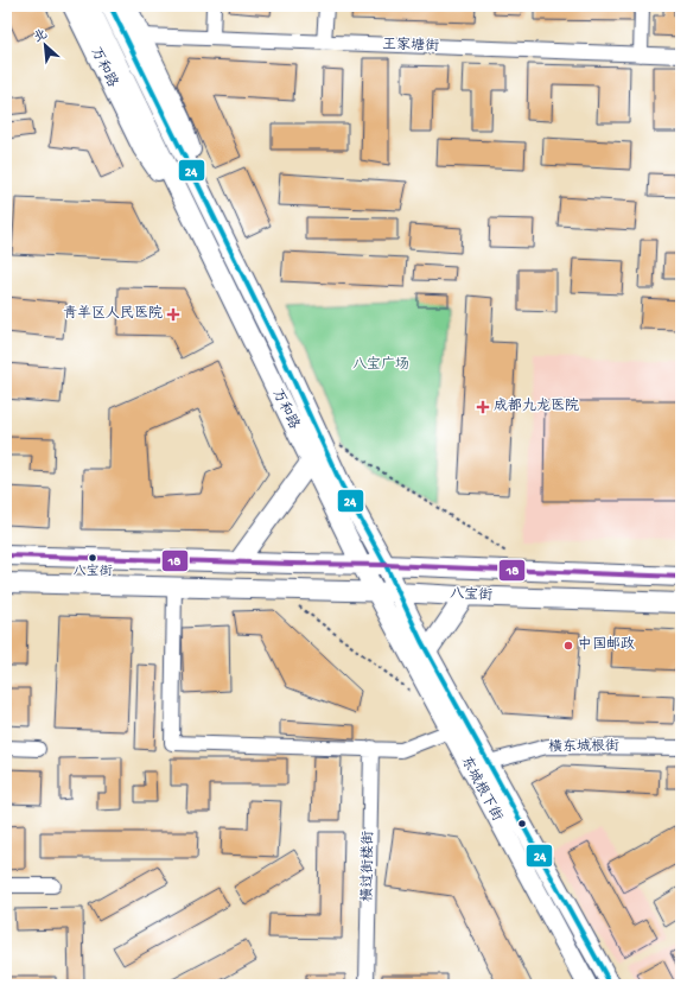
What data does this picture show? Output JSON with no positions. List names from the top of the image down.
{
  "streets": {
    "main road": ["万和路", "八宝街", "东城根下街"],
    "street": ["王家塘街", "横东城根街", "横过街楼街"]
  },
  "crossings": [
    ["王家塘街", "万和路"],
    ["万和路", "八宝街"],
    ["万和路", "东城根下街"],
    ["八宝街", "东城根下街"],
    ["横东城根街", "东城根下街"]
  ],
  "parks": ["八宝广场"],
  "places": {
    "health": ["青羊区人民医院", "成都九龙医院"],
    "other": ["八宝街", "中国邮政"]
  },
  "lines": ["transit line 24", "transit line 18"],
  "north": "top left"
}
